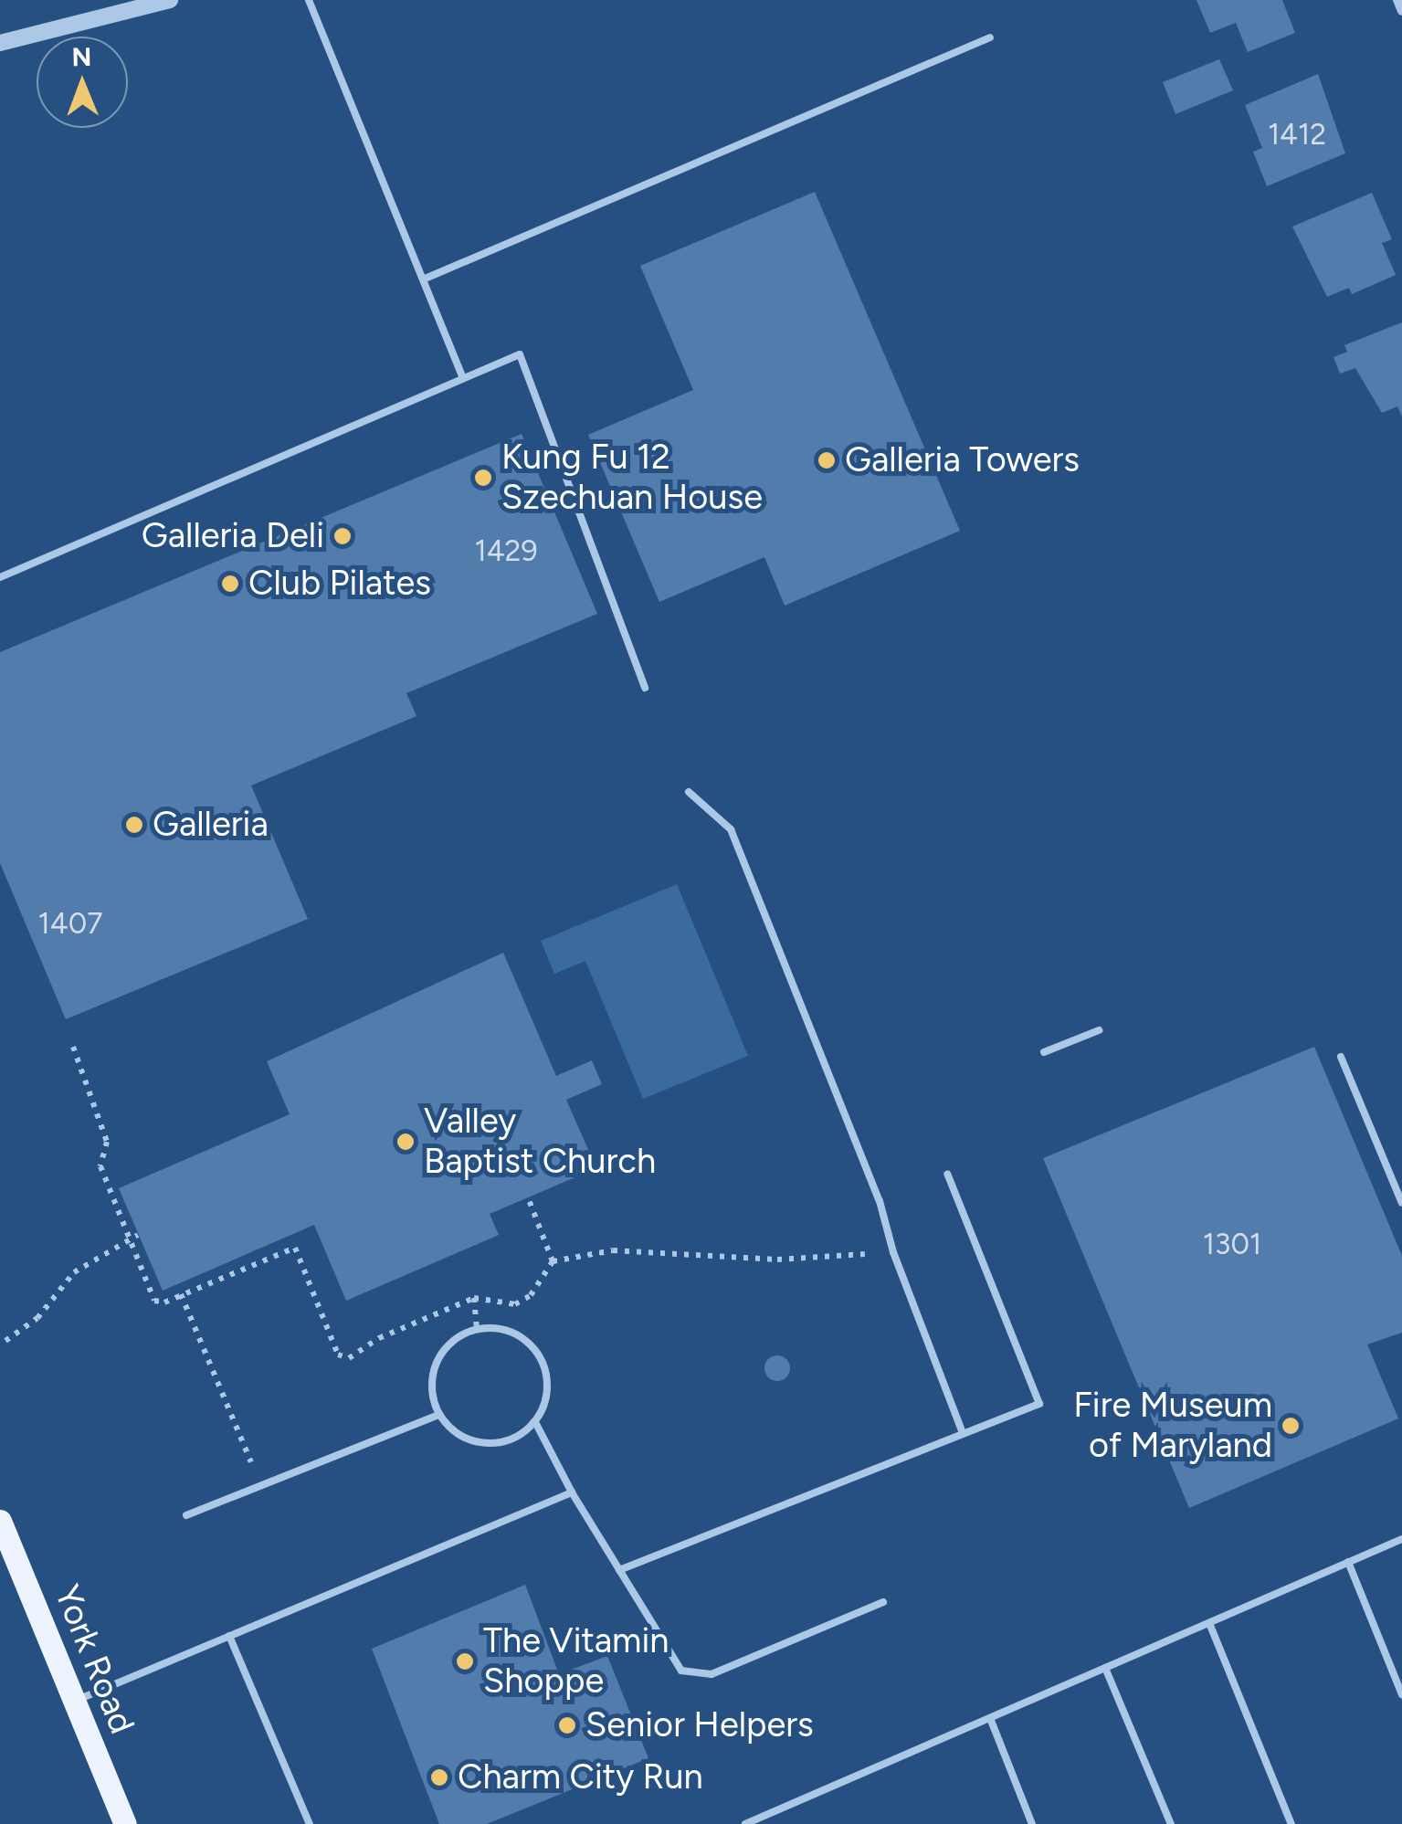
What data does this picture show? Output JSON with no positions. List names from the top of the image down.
{
  "streets": {
    "main road": ["York Road"]
  },
  "places": [
    "Galleria Towers",
    "Kung Fu 12 Szechuan House",
    "Galleria Deli",
    "Club Pilates",
    "Galleria",
    "Valley Baptist Church",
    "Fire Museum of Maryland",
    "The Vitamin Shoppe",
    "Senior Helpers",
    "Charm City Run"
  ],
  "house_numbers": [
    "1412",
    "1429",
    "1407",
    "1301"
  ],
  "north": "top"
}
